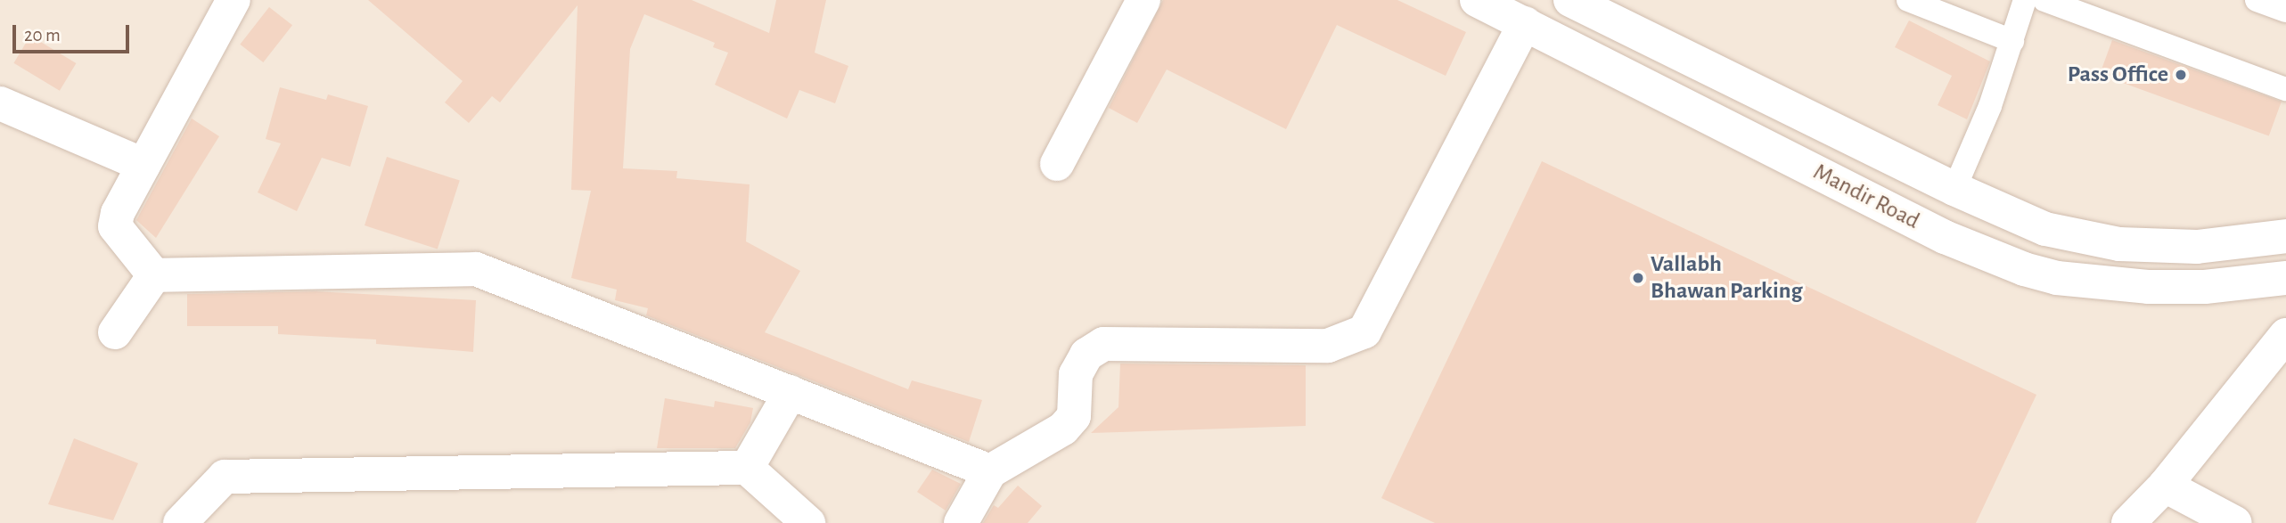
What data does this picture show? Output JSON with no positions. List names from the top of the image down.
{
  "streets": {
    "street": ["Mandir Road"]
  },
  "places": ["Pass Office", "Vallabh Bhawan Parking"],
  "scale_bar": "20 m"
}
